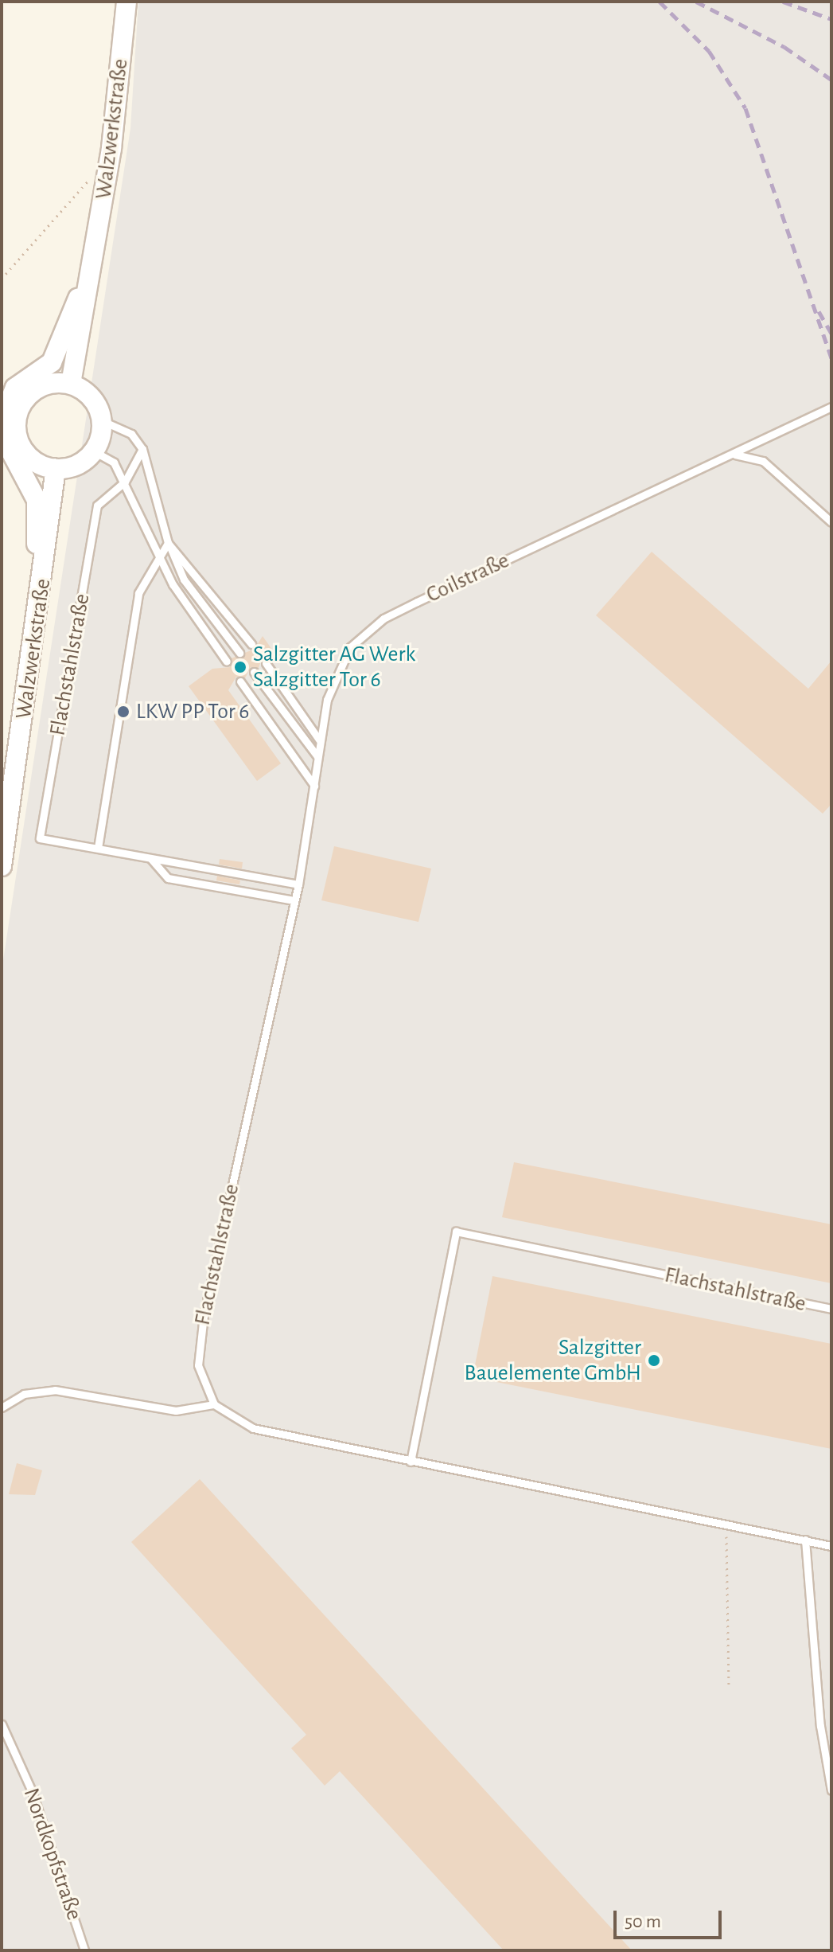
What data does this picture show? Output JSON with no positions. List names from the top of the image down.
{
  "streets": {
    "street": ["Walzwerkstraße"],
    "lane": ["Coilstraße", "Flachstahlstraße", "Nordkopfstraße"]
  },
  "crossings": [
    ["Coilstraße", "Flachstahlstraße"]
  ],
  "places": ["Salzgitter AG Werk Salzgitter Tor 6", "LKW PP Tor 6", "Salzgitter Bauelemente GmbH"],
  "scale_bar": "50 m"
}
